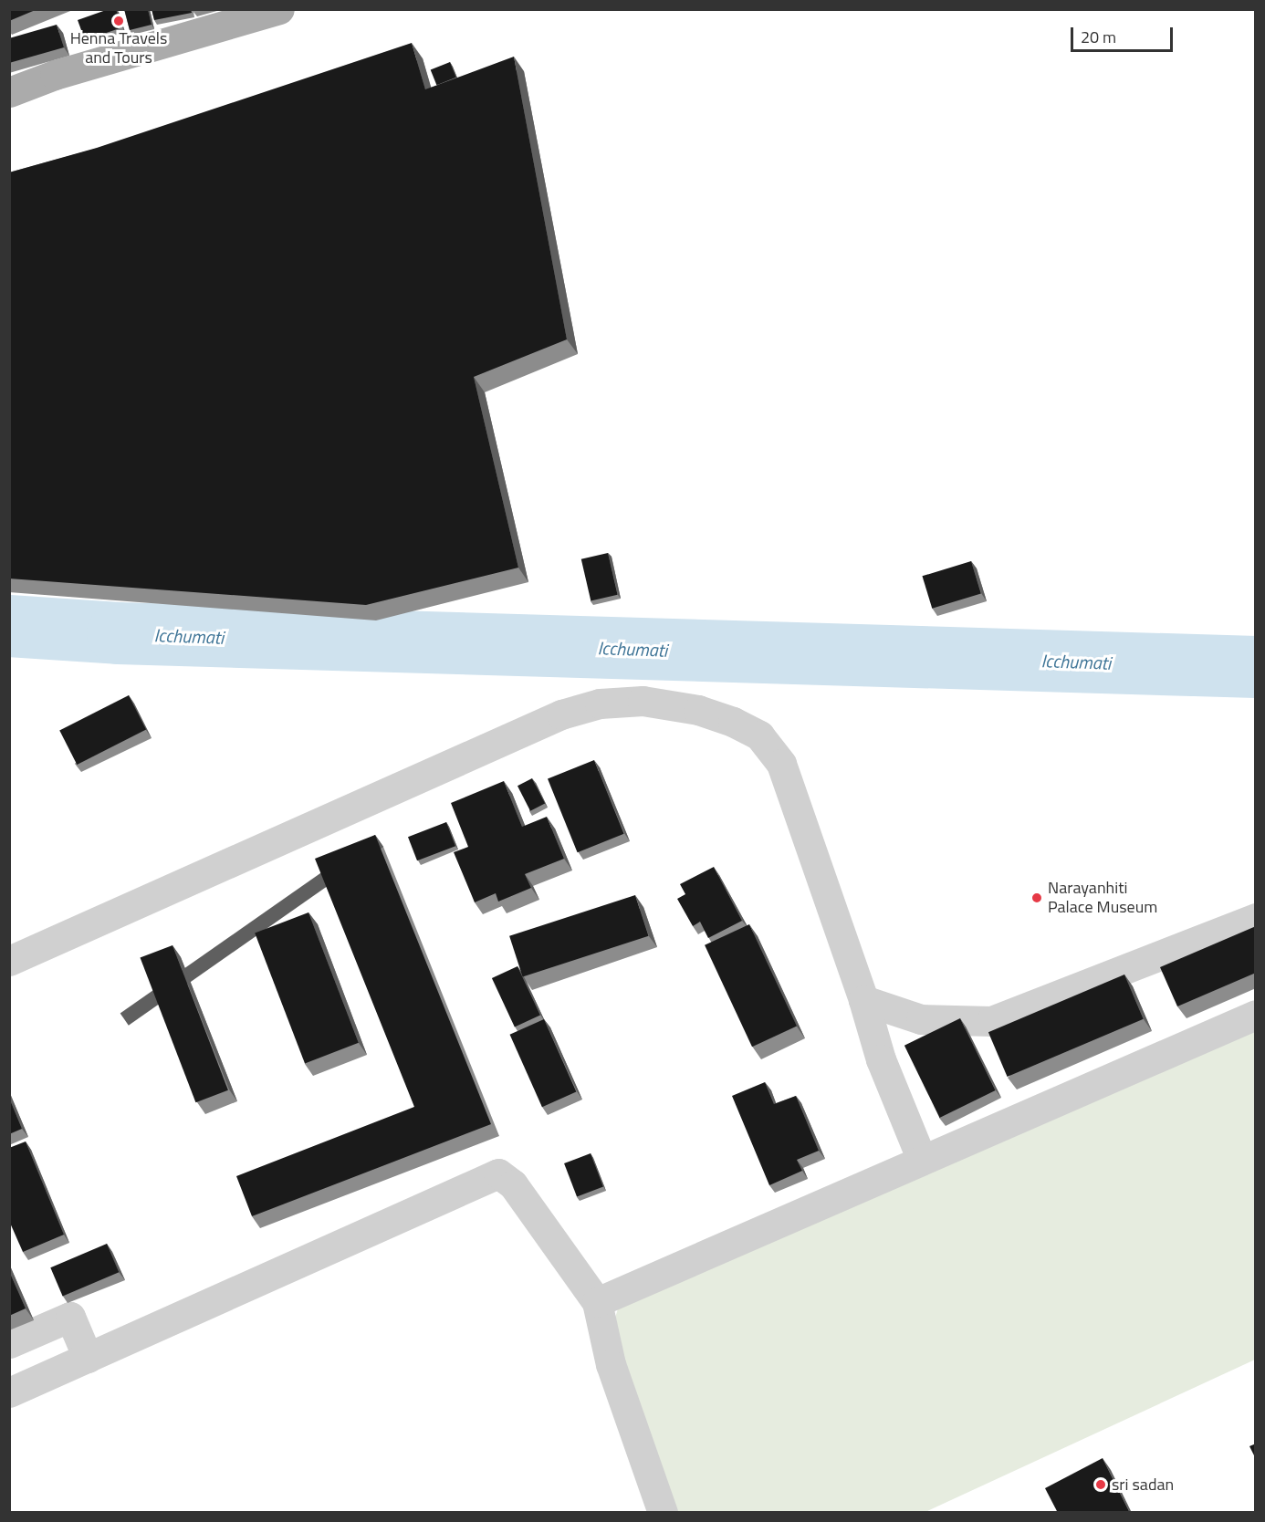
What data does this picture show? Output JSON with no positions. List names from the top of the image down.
{
  "water": ["Icchumati"],
  "places": ["Henna Travels and Tours", "Narayanhiti Palace Museum", "sri sadan"],
  "scale_bar": "20 m"
}
